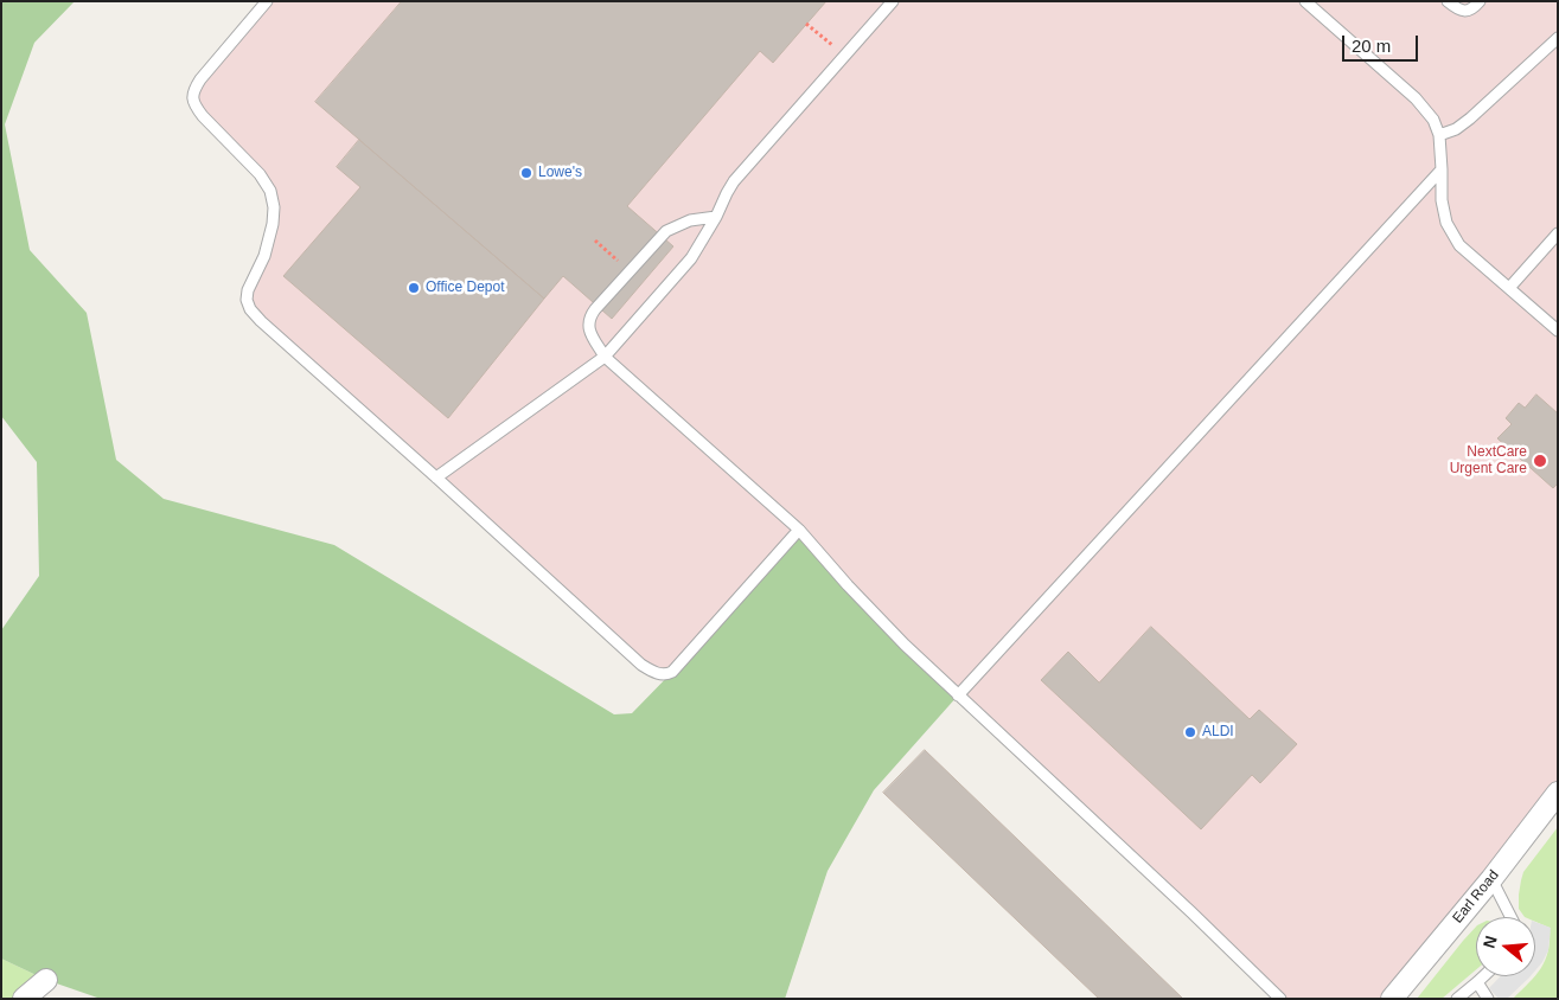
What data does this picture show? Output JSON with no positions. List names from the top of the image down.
{
  "streets": {
    "street": ["Earl Road"]
  },
  "places": [
    "Lowe's",
    "Office Depot",
    "NextCare Urgent Care",
    "ALDI"
  ],
  "scale_bar": "20 m",
  "north": "left"
}
